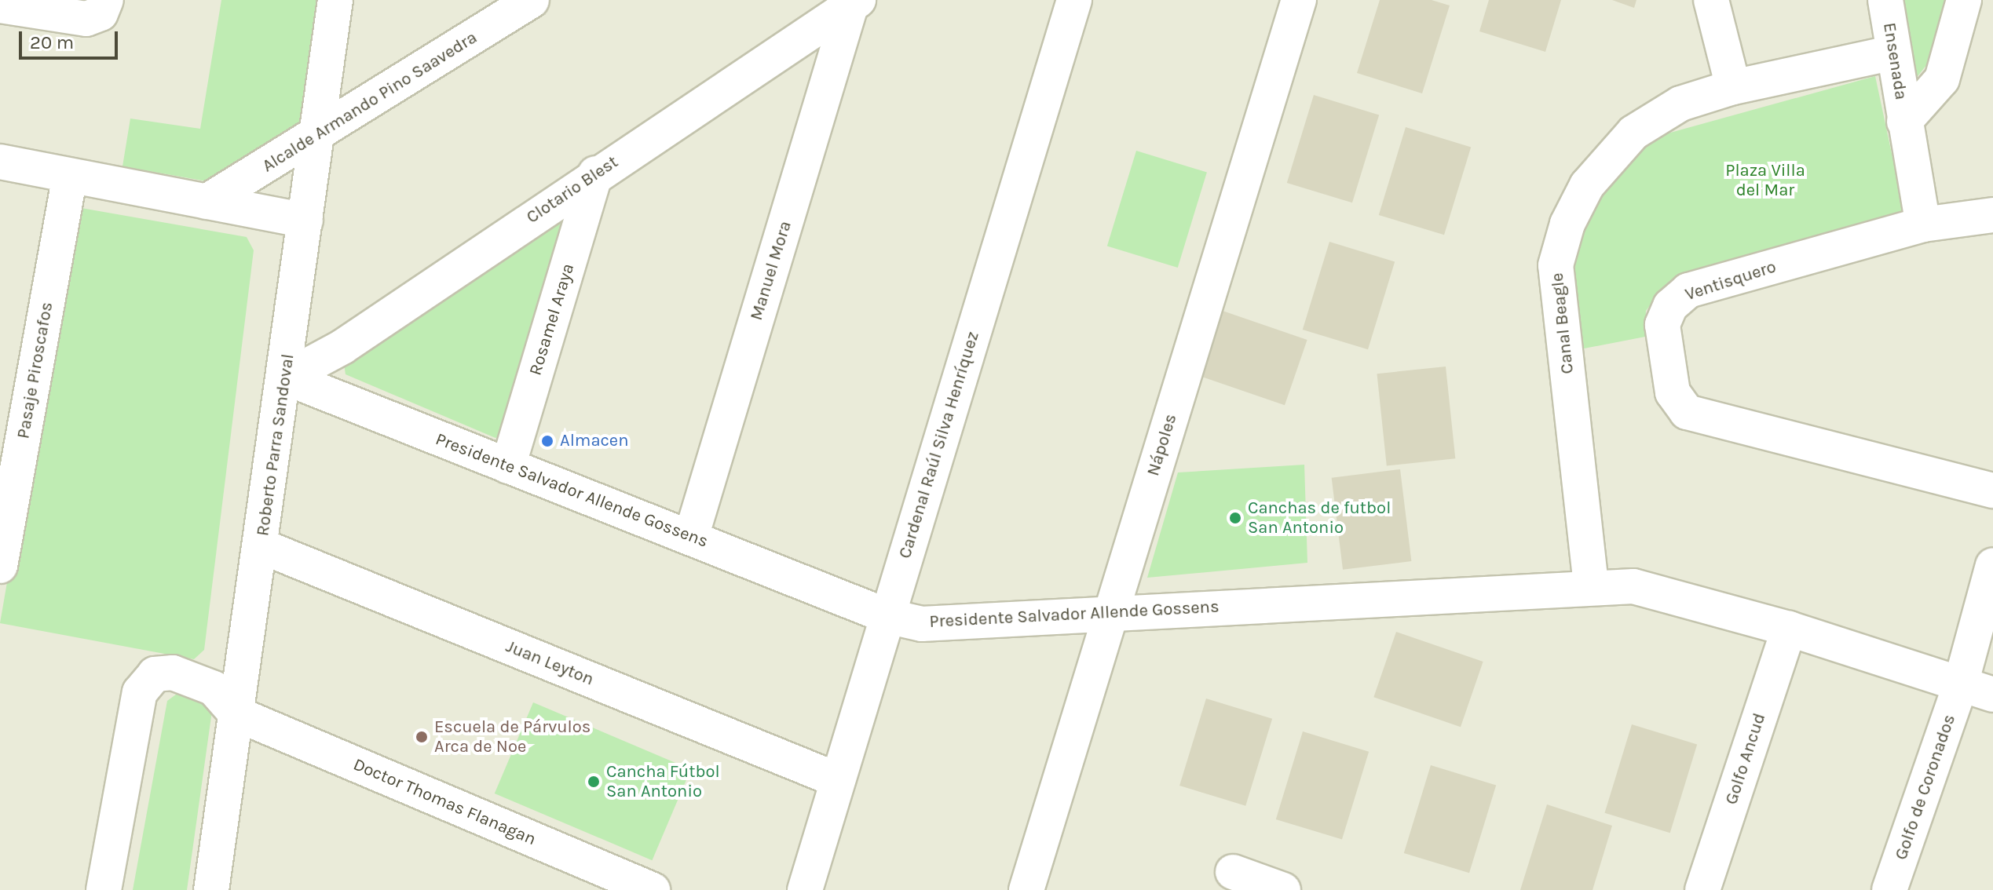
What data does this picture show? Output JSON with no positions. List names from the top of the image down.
{
  "streets": {
    "street": [
      "Ensenada",
      "Alcalde Armando Pino Saavedra",
      "Clotario Blest",
      "Manuel Mora",
      "Ventisquero",
      "Rosamel Araya",
      "Canal Beagle",
      "Pasaje Piroscafos",
      "Roberto Parra Sandoval",
      "Cardenal Raúl Silva Henríquez",
      "Nápoles",
      "Presidente Salvador Allende Gossens",
      "Juan Leyton",
      "Golfo Ancud",
      "Golfo de Coronados",
      "Doctor Thomas Flanagan"
    ]
  },
  "crossings": [
    ["Ensenada", "Ventisquero"],
    ["Ensenada", "Canal Beagle"],
    ["Alcalde Armando Pino Saavedra", "Roberto Parra Sandoval"],
    ["Clotario Blest", "Manuel Mora"],
    ["Clotario Blest", "Rosamel Araya"],
    ["Clotario Blest", "Roberto Parra Sandoval"],
    ["Clotario Blest", "Presidente Salvador Allende Gossens"],
    ["Manuel Mora", "Presidente Salvador Allende Gossens"],
    ["Rosamel Araya", "Presidente Salvador Allende Gossens"],
    ["Canal Beagle", "Presidente Salvador Allende Gossens"],
    ["Roberto Parra Sandoval", "Presidente Salvador Allende Gossens"],
    ["Roberto Parra Sandoval", "Juan Leyton"],
    ["Roberto Parra Sandoval", "Doctor Thomas Flanagan"],
    ["Cardenal Raúl Silva Henríquez", "Presidente Salvador Allende Gossens"],
    ["Cardenal Raúl Silva Henríquez", "Juan Leyton"],
    ["Nápoles", "Presidente Salvador Allende Gossens"],
    ["Presidente Salvador Allende Gossens", "Golfo Ancud"]
  ],
  "parks": ["Plaza Villa del Mar"],
  "places": [
    "Almacen",
    "Canchas de futbol San Antonio",
    "Escuela de Párvulos Arca de Noe",
    "Cancha Fútbol San Antonio"
  ],
  "scale_bar": "20 m"
}
